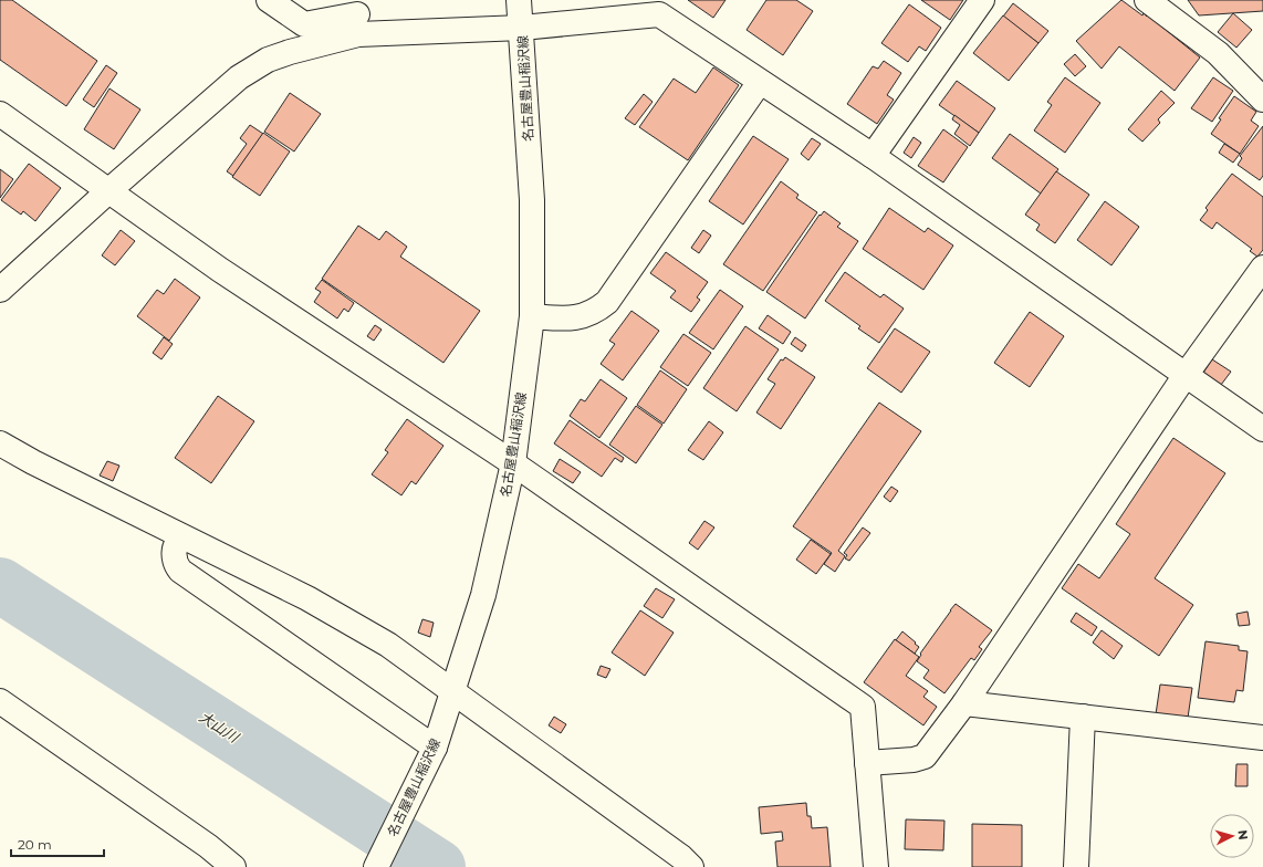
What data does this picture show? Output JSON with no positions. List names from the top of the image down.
{
  "streets": {
    "street": ["名古屋豊山稲沢線"]
  },
  "water": ["大山川"],
  "scale_bar": "20 m",
  "north": "right"
}
